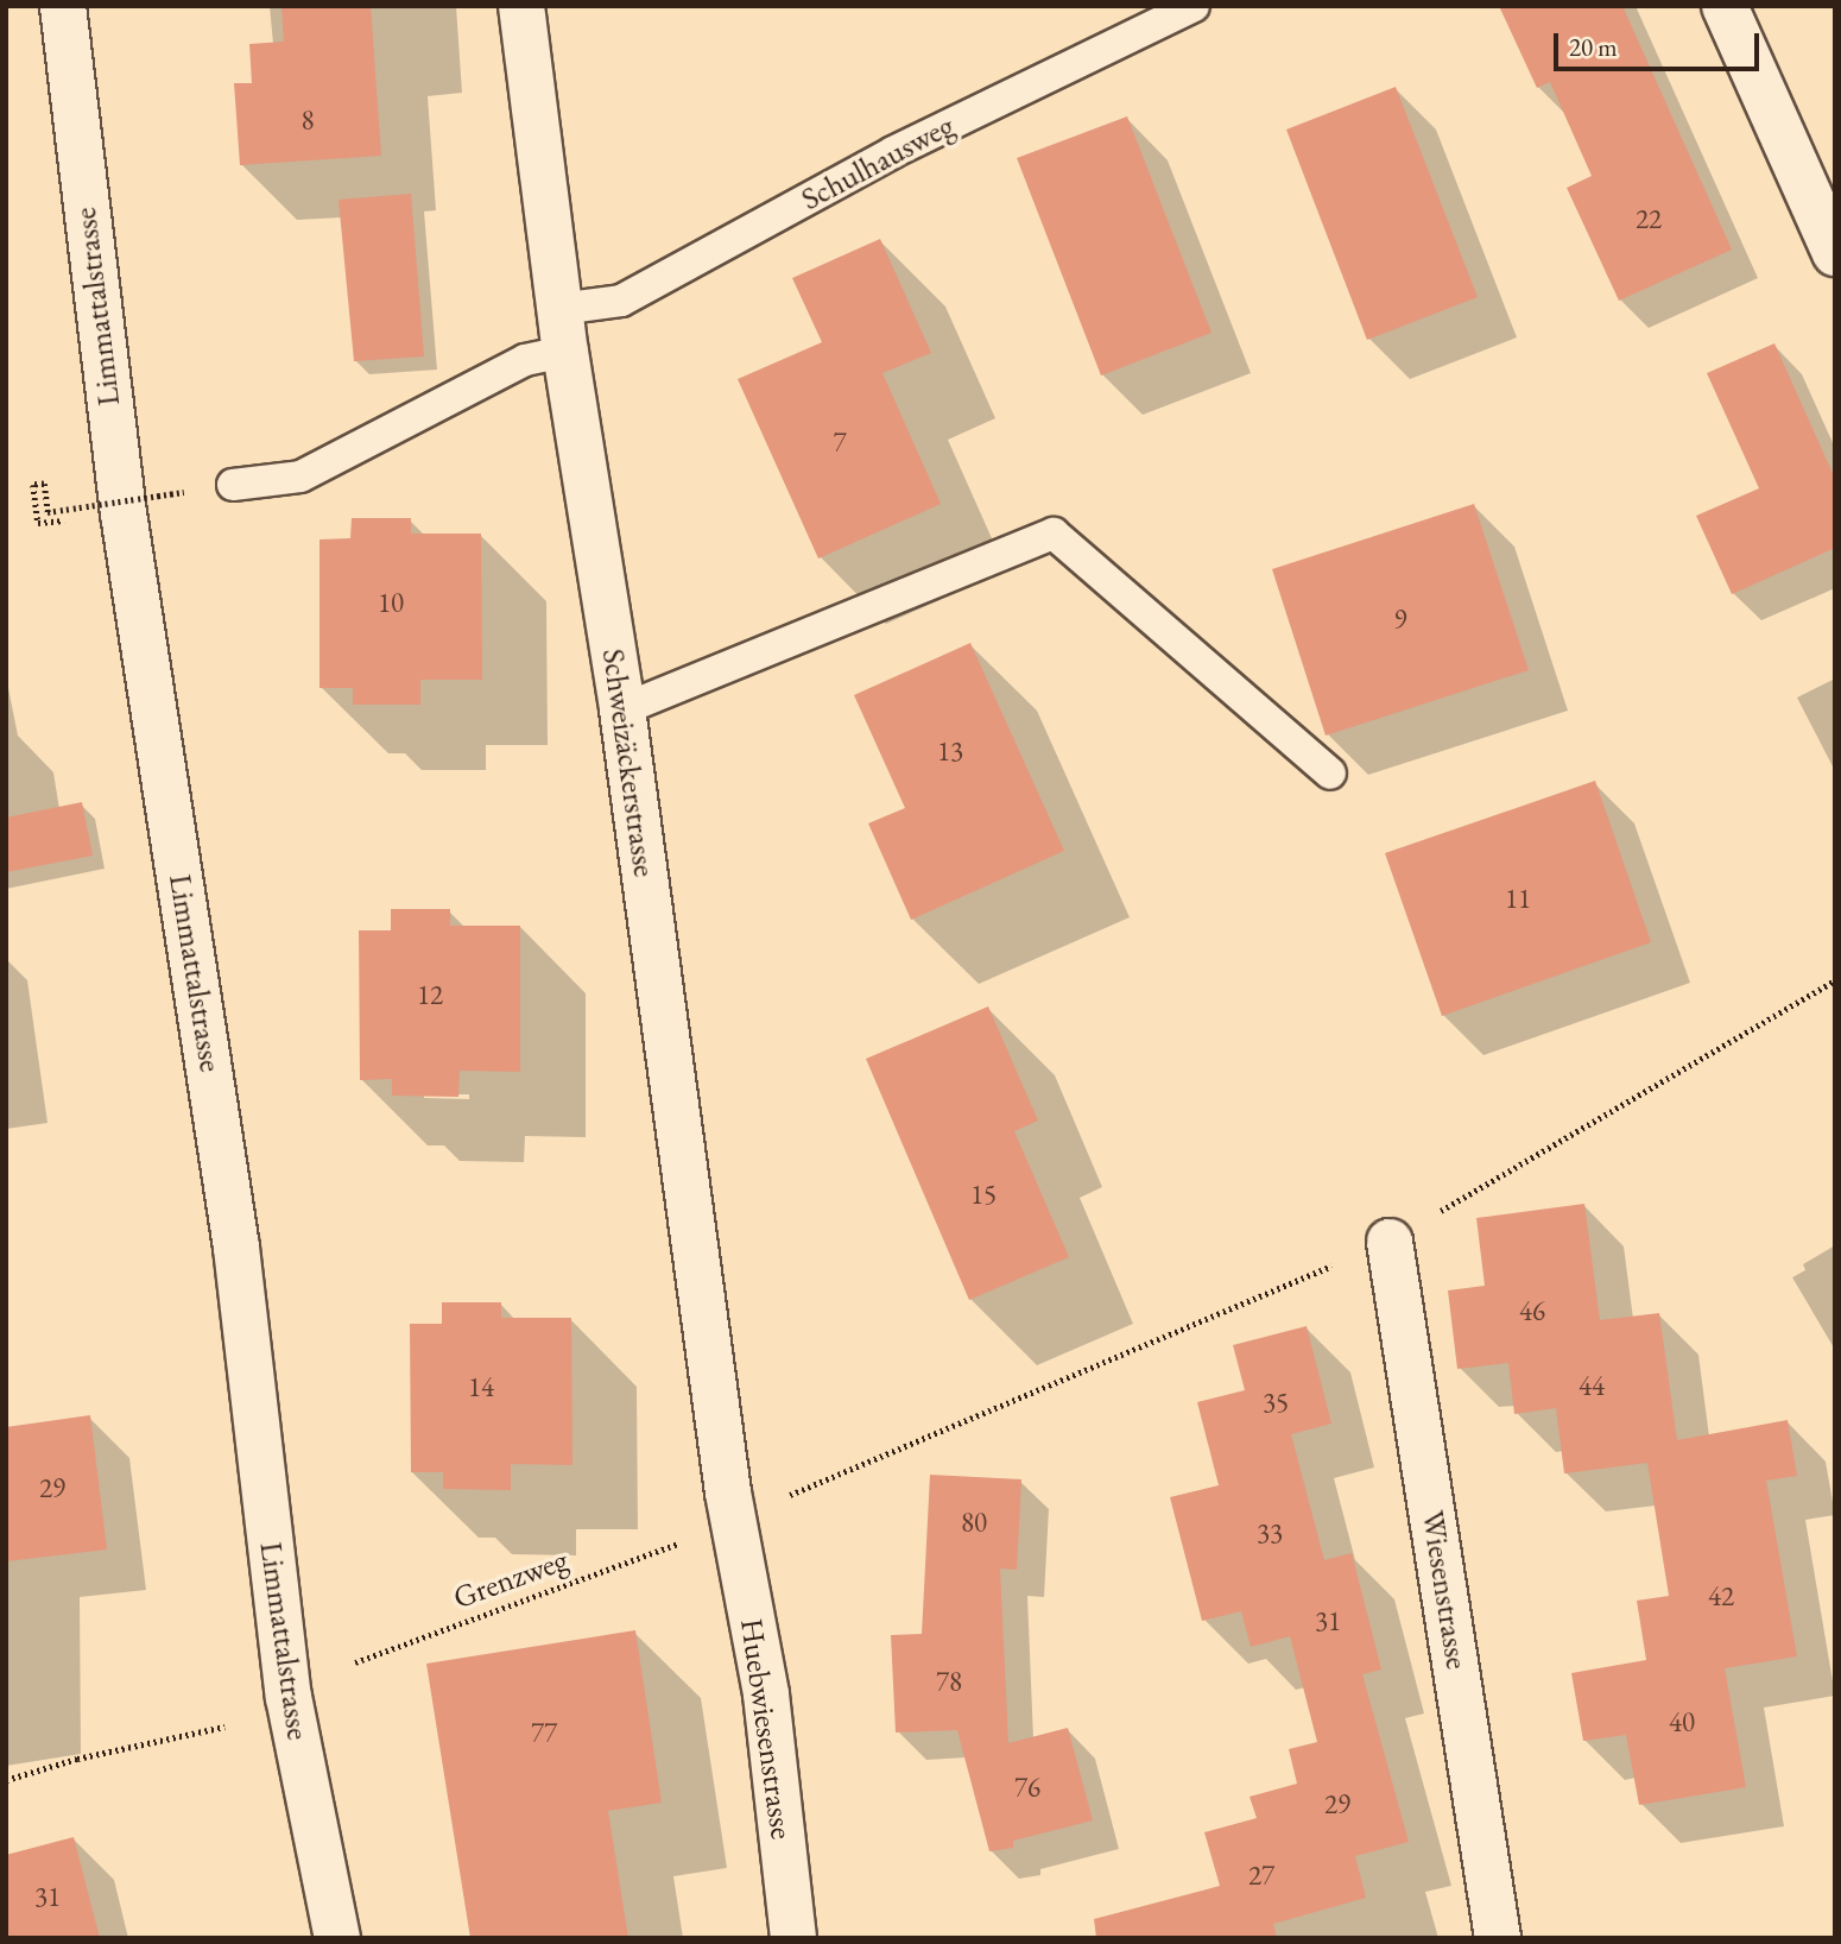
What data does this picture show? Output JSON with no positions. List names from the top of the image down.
{
  "streets": {
    "street": [
      "Limmattalstrasse",
      "Schweizäckerstrasse",
      "Wiesenstrasse",
      "Huebwiesenstrasse"
    ],
    "lane": ["Schulhausweg"],
    "path": ["Grenzweg"]
  },
  "crossings": [
    ["Schulhausweg", "Schweizäckerstrasse"],
    ["Schweizäckerstrasse", "Huebwiesenstrasse"]
  ],
  "house_numbers": [
    "8",
    "22",
    "7",
    "10",
    "9",
    "13",
    "11",
    "12",
    "15",
    "46",
    "44",
    "14",
    "35",
    "29",
    "80",
    "33",
    "42",
    "31",
    "78",
    "40",
    "77",
    "76",
    "29",
    "27",
    "31"
  ],
  "scale_bar": "20 m"
}
